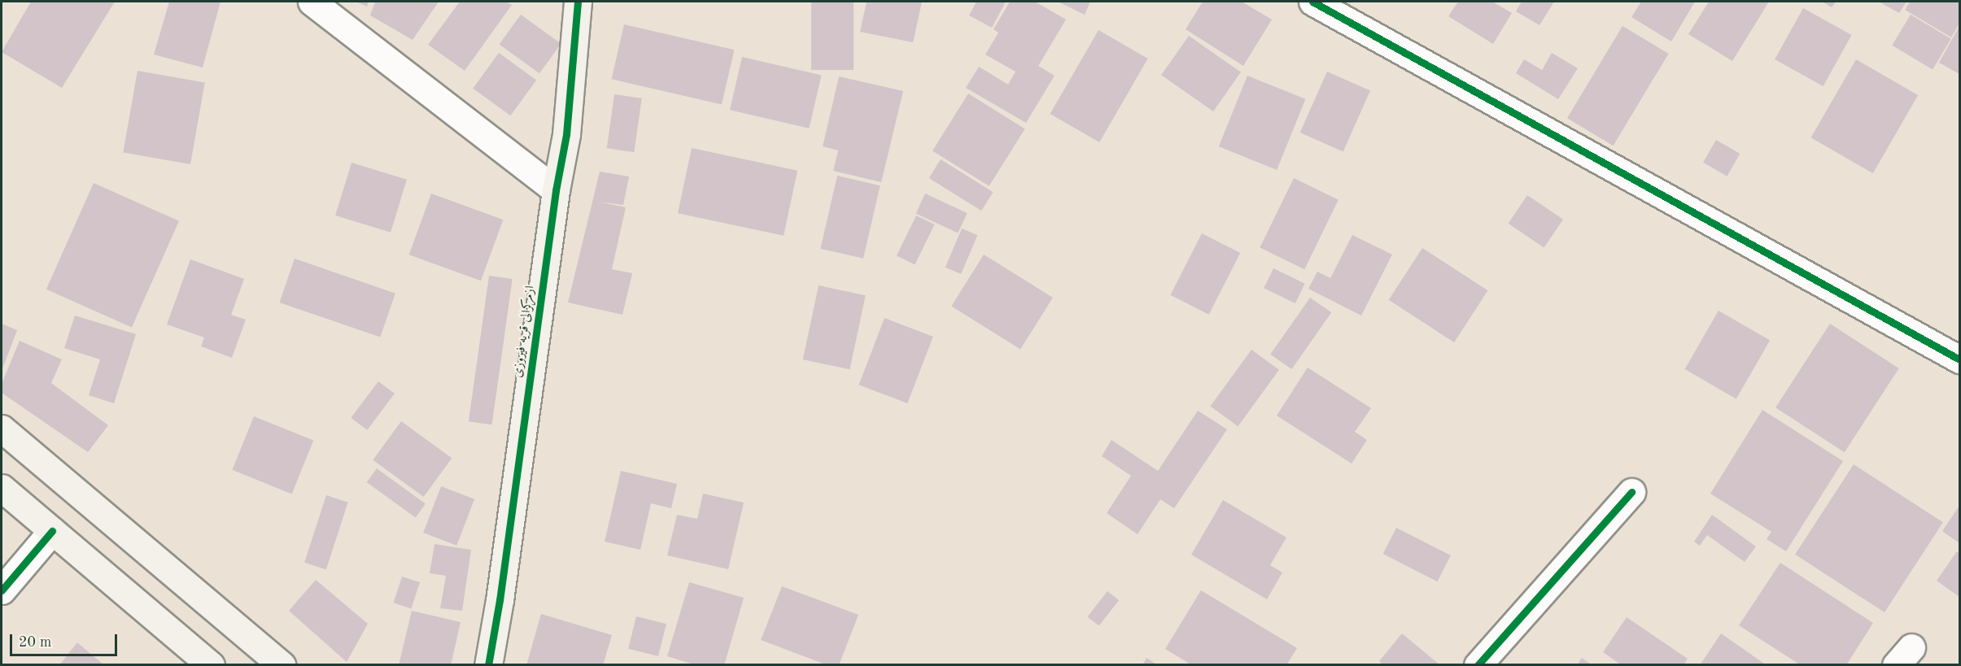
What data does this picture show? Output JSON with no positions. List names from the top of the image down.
{
  "streets": {
    "street": ["ازمرکزالی قریه فیروزی"]
  },
  "scale_bar": "20 m"
}
